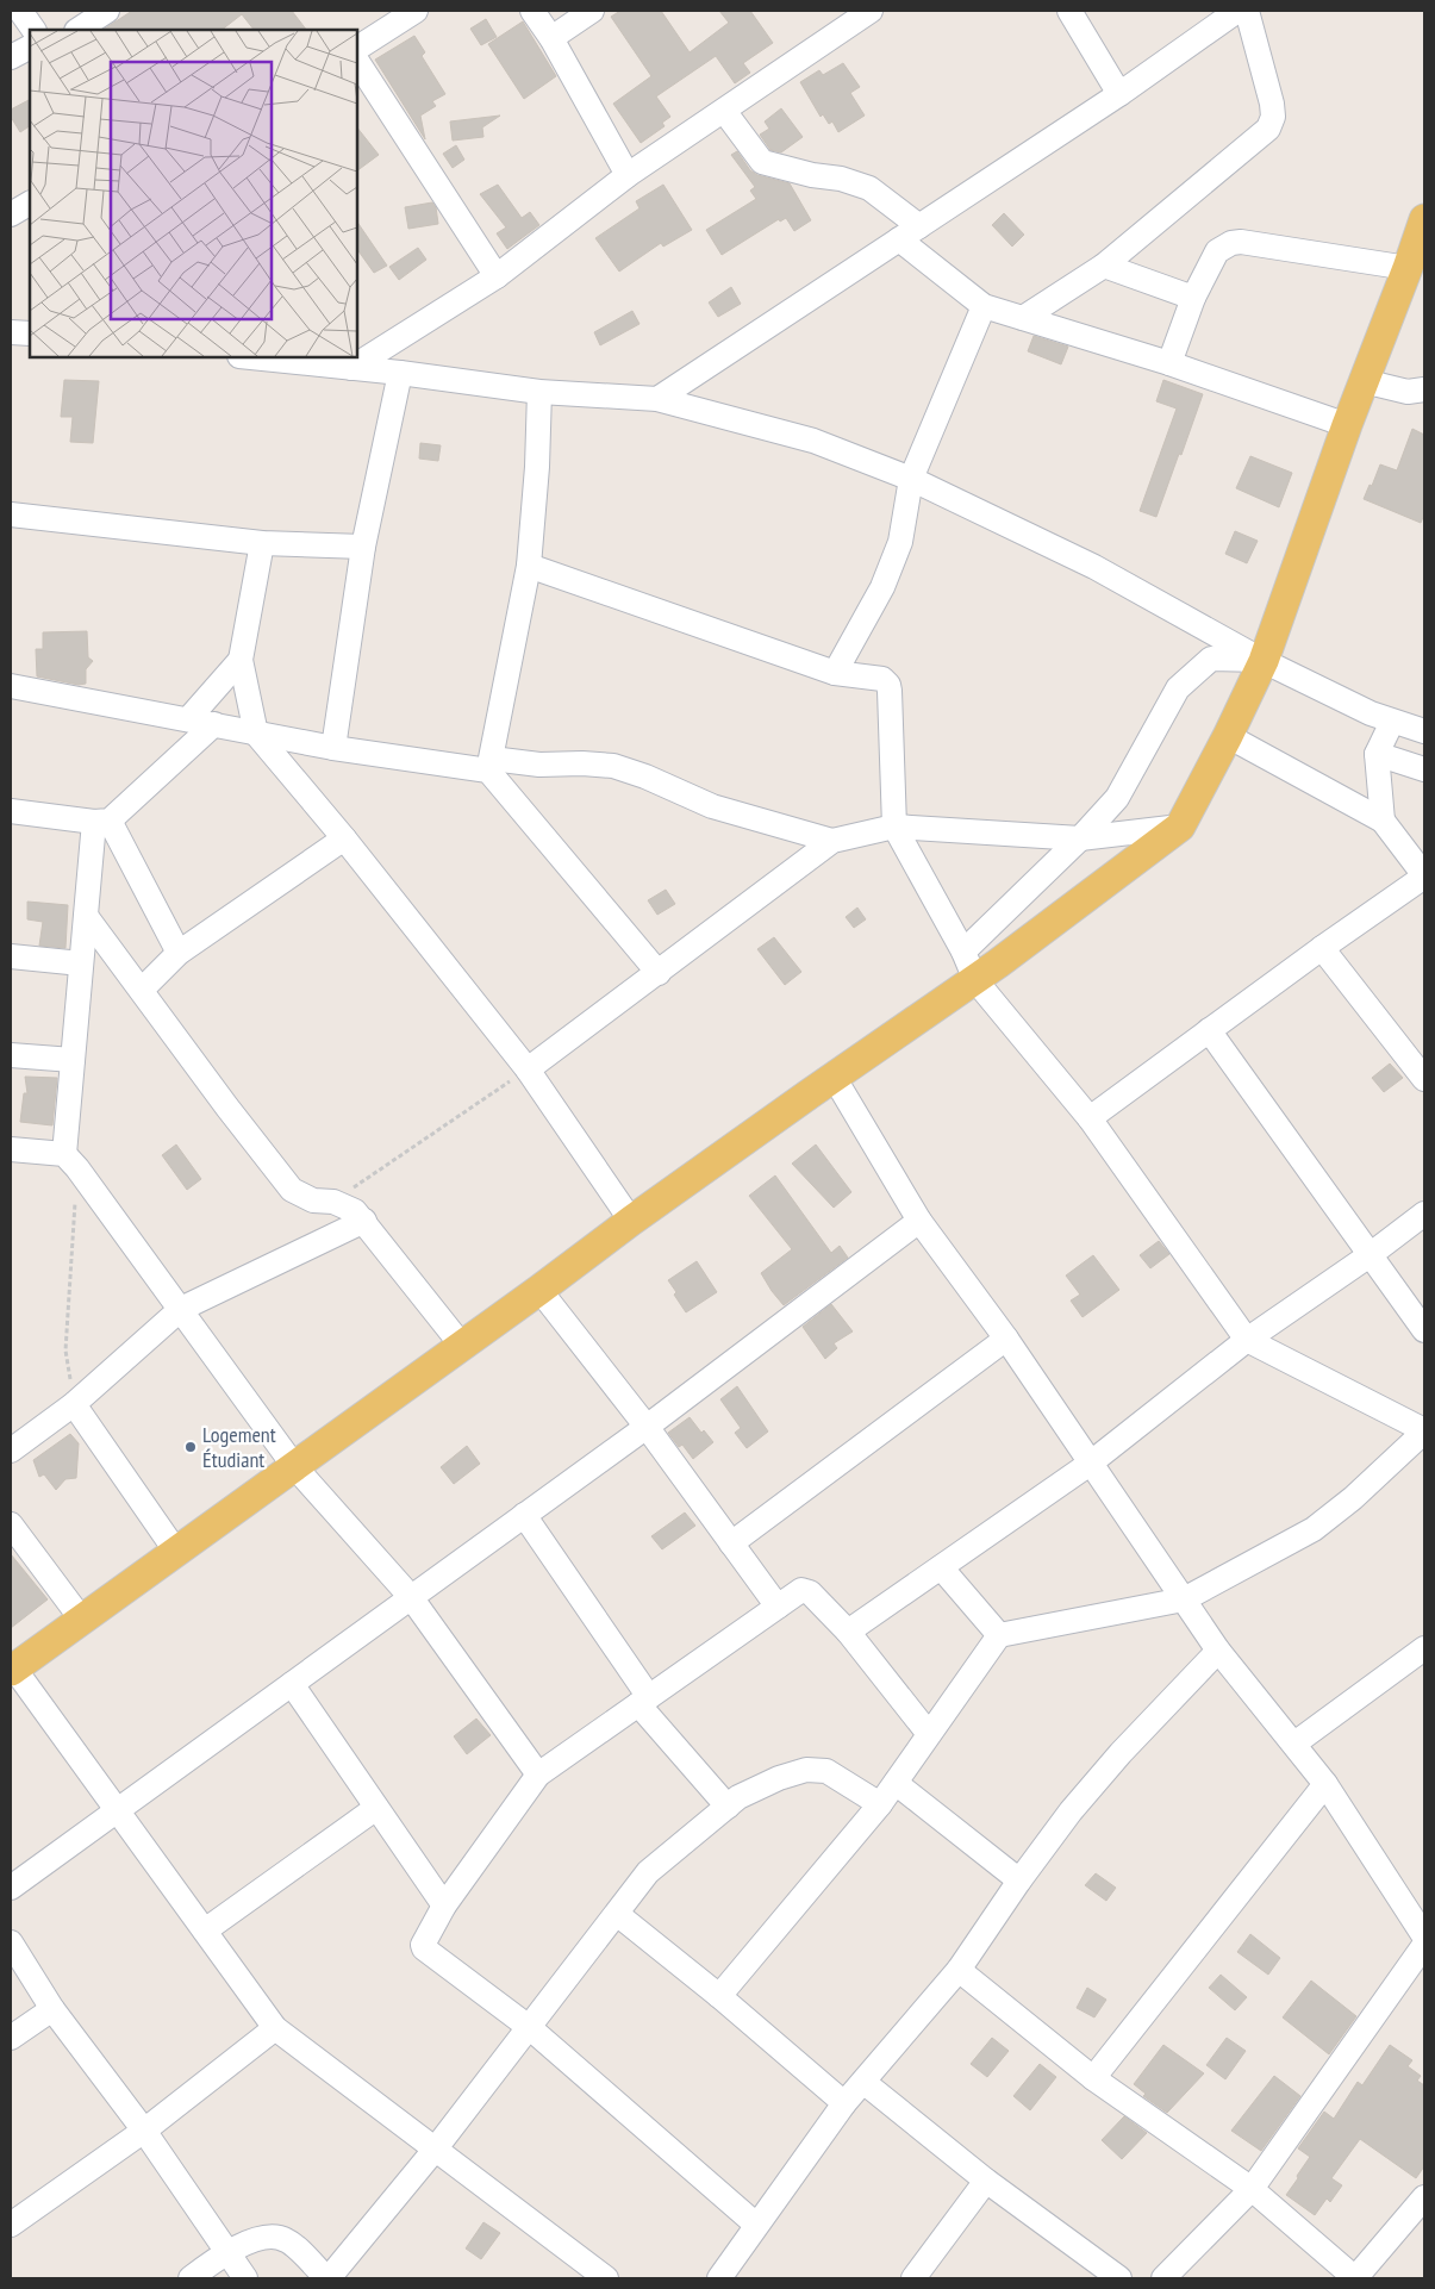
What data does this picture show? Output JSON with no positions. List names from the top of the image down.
{
  "places": ["Logement Étudiant"]
}
